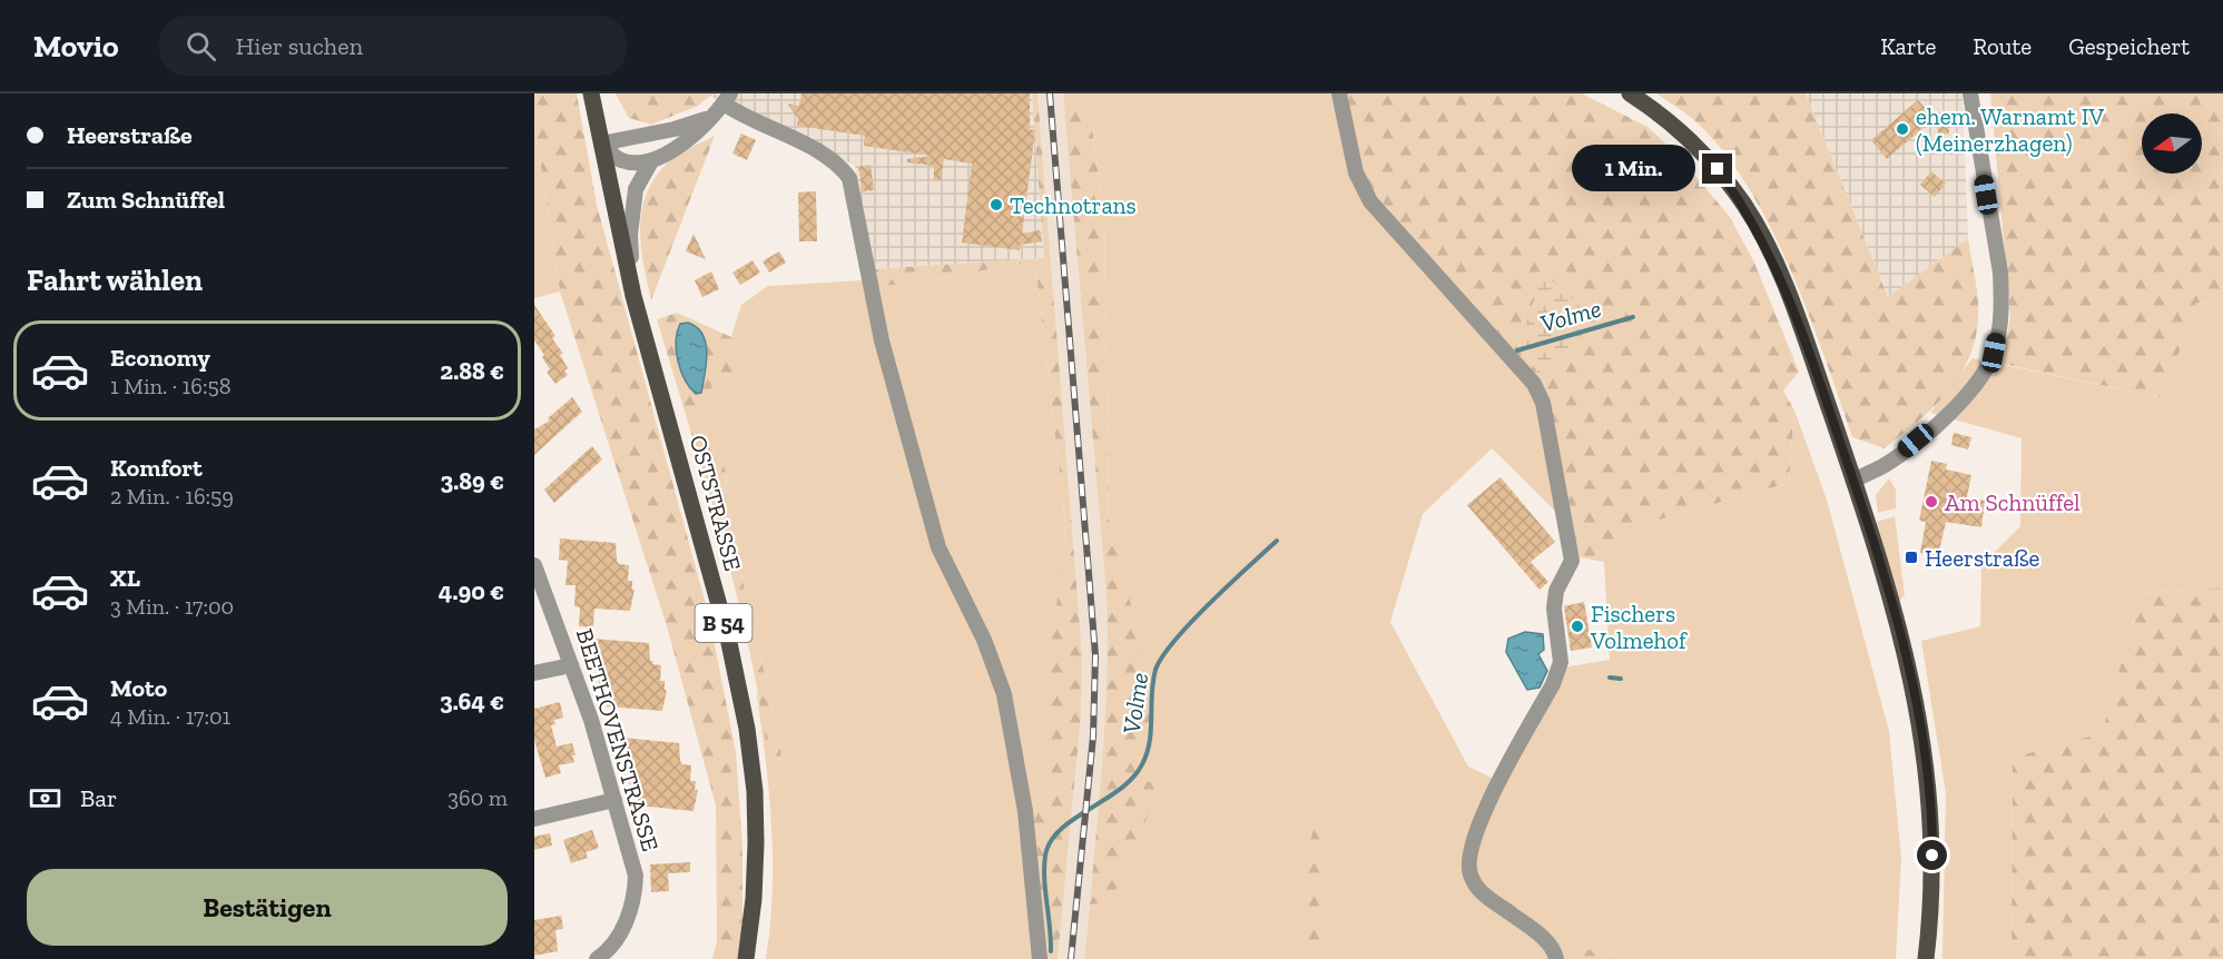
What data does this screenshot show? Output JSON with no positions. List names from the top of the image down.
{
  "streets": {
    "main road": ["OSTSTRASSE", "B 54"],
    "street": ["BEETHOVENSTRASSE"]
  },
  "crossings": [
    ["OSTSTRASSE", "B 54"]
  ],
  "water": ["Volme"],
  "places": {
    "other": [
      "ehem. Warnamt IV (Meinerzhagen)",
      "Technotrans",
      "Am Schnüffel",
      "Fischers Volmehof"
    ],
    "transit": ["Heerstraße"]
  },
  "north": "left",
  "page": {
    "header": "Movio",
    "search": "Hier suchen",
    "nav": ["Karte", "Route", "Gespeichert"],
    "banner": ["Heerstraße", "Zum Schnüffel"],
    "bubble": "1 Min.",
    "heading": "Fahrt wählen",
    "list": [
      {
        "name": "Economy",
        "note": "1 Min. · 16:58",
        "value": "2.88 €"
      },
      {
        "name": "Komfort",
        "note": "2 Min. · 16:59",
        "value": "3.89 €"
      },
      {
        "name": "XL",
        "note": "3 Min. · 17:00",
        "value": "4.90 €"
      },
      {
        "name": "Moto",
        "note": "4 Min. · 17:01",
        "value": "3.64 €"
      }
    ],
    "pay": ["Bar", "360 m"],
    "buttons": "Bestätigen"
  }
}
